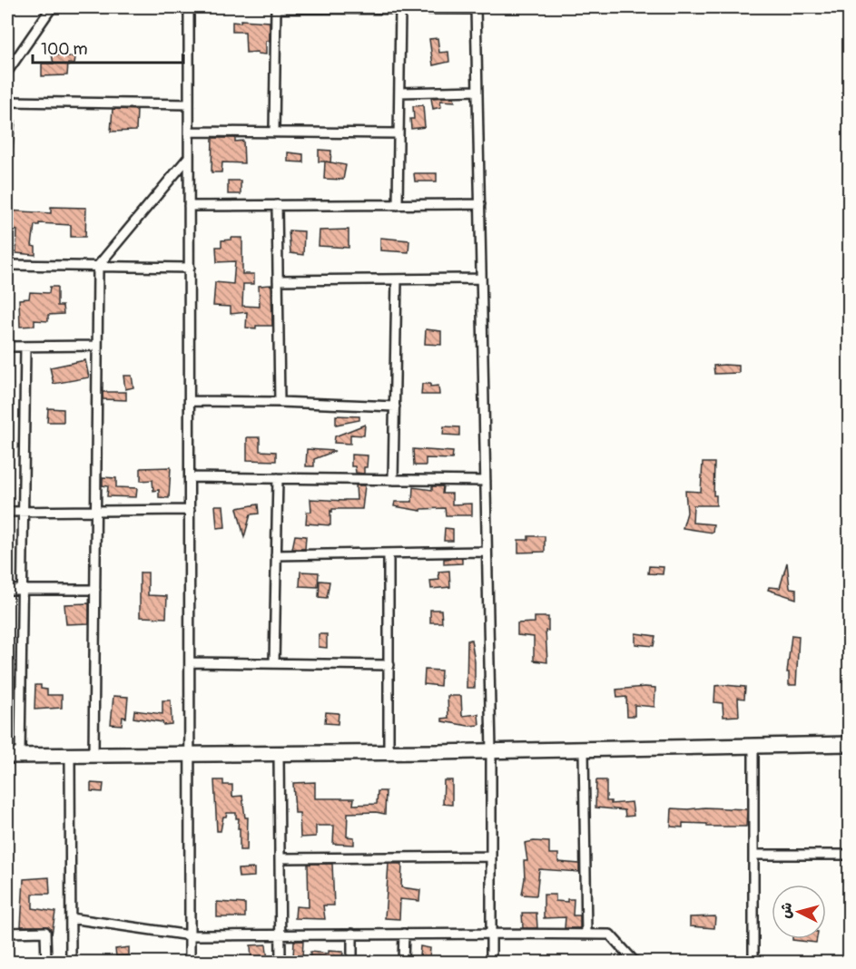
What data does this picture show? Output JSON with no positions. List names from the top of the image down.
{
  "scale_bar": "100 m",
  "north": "left"
}
